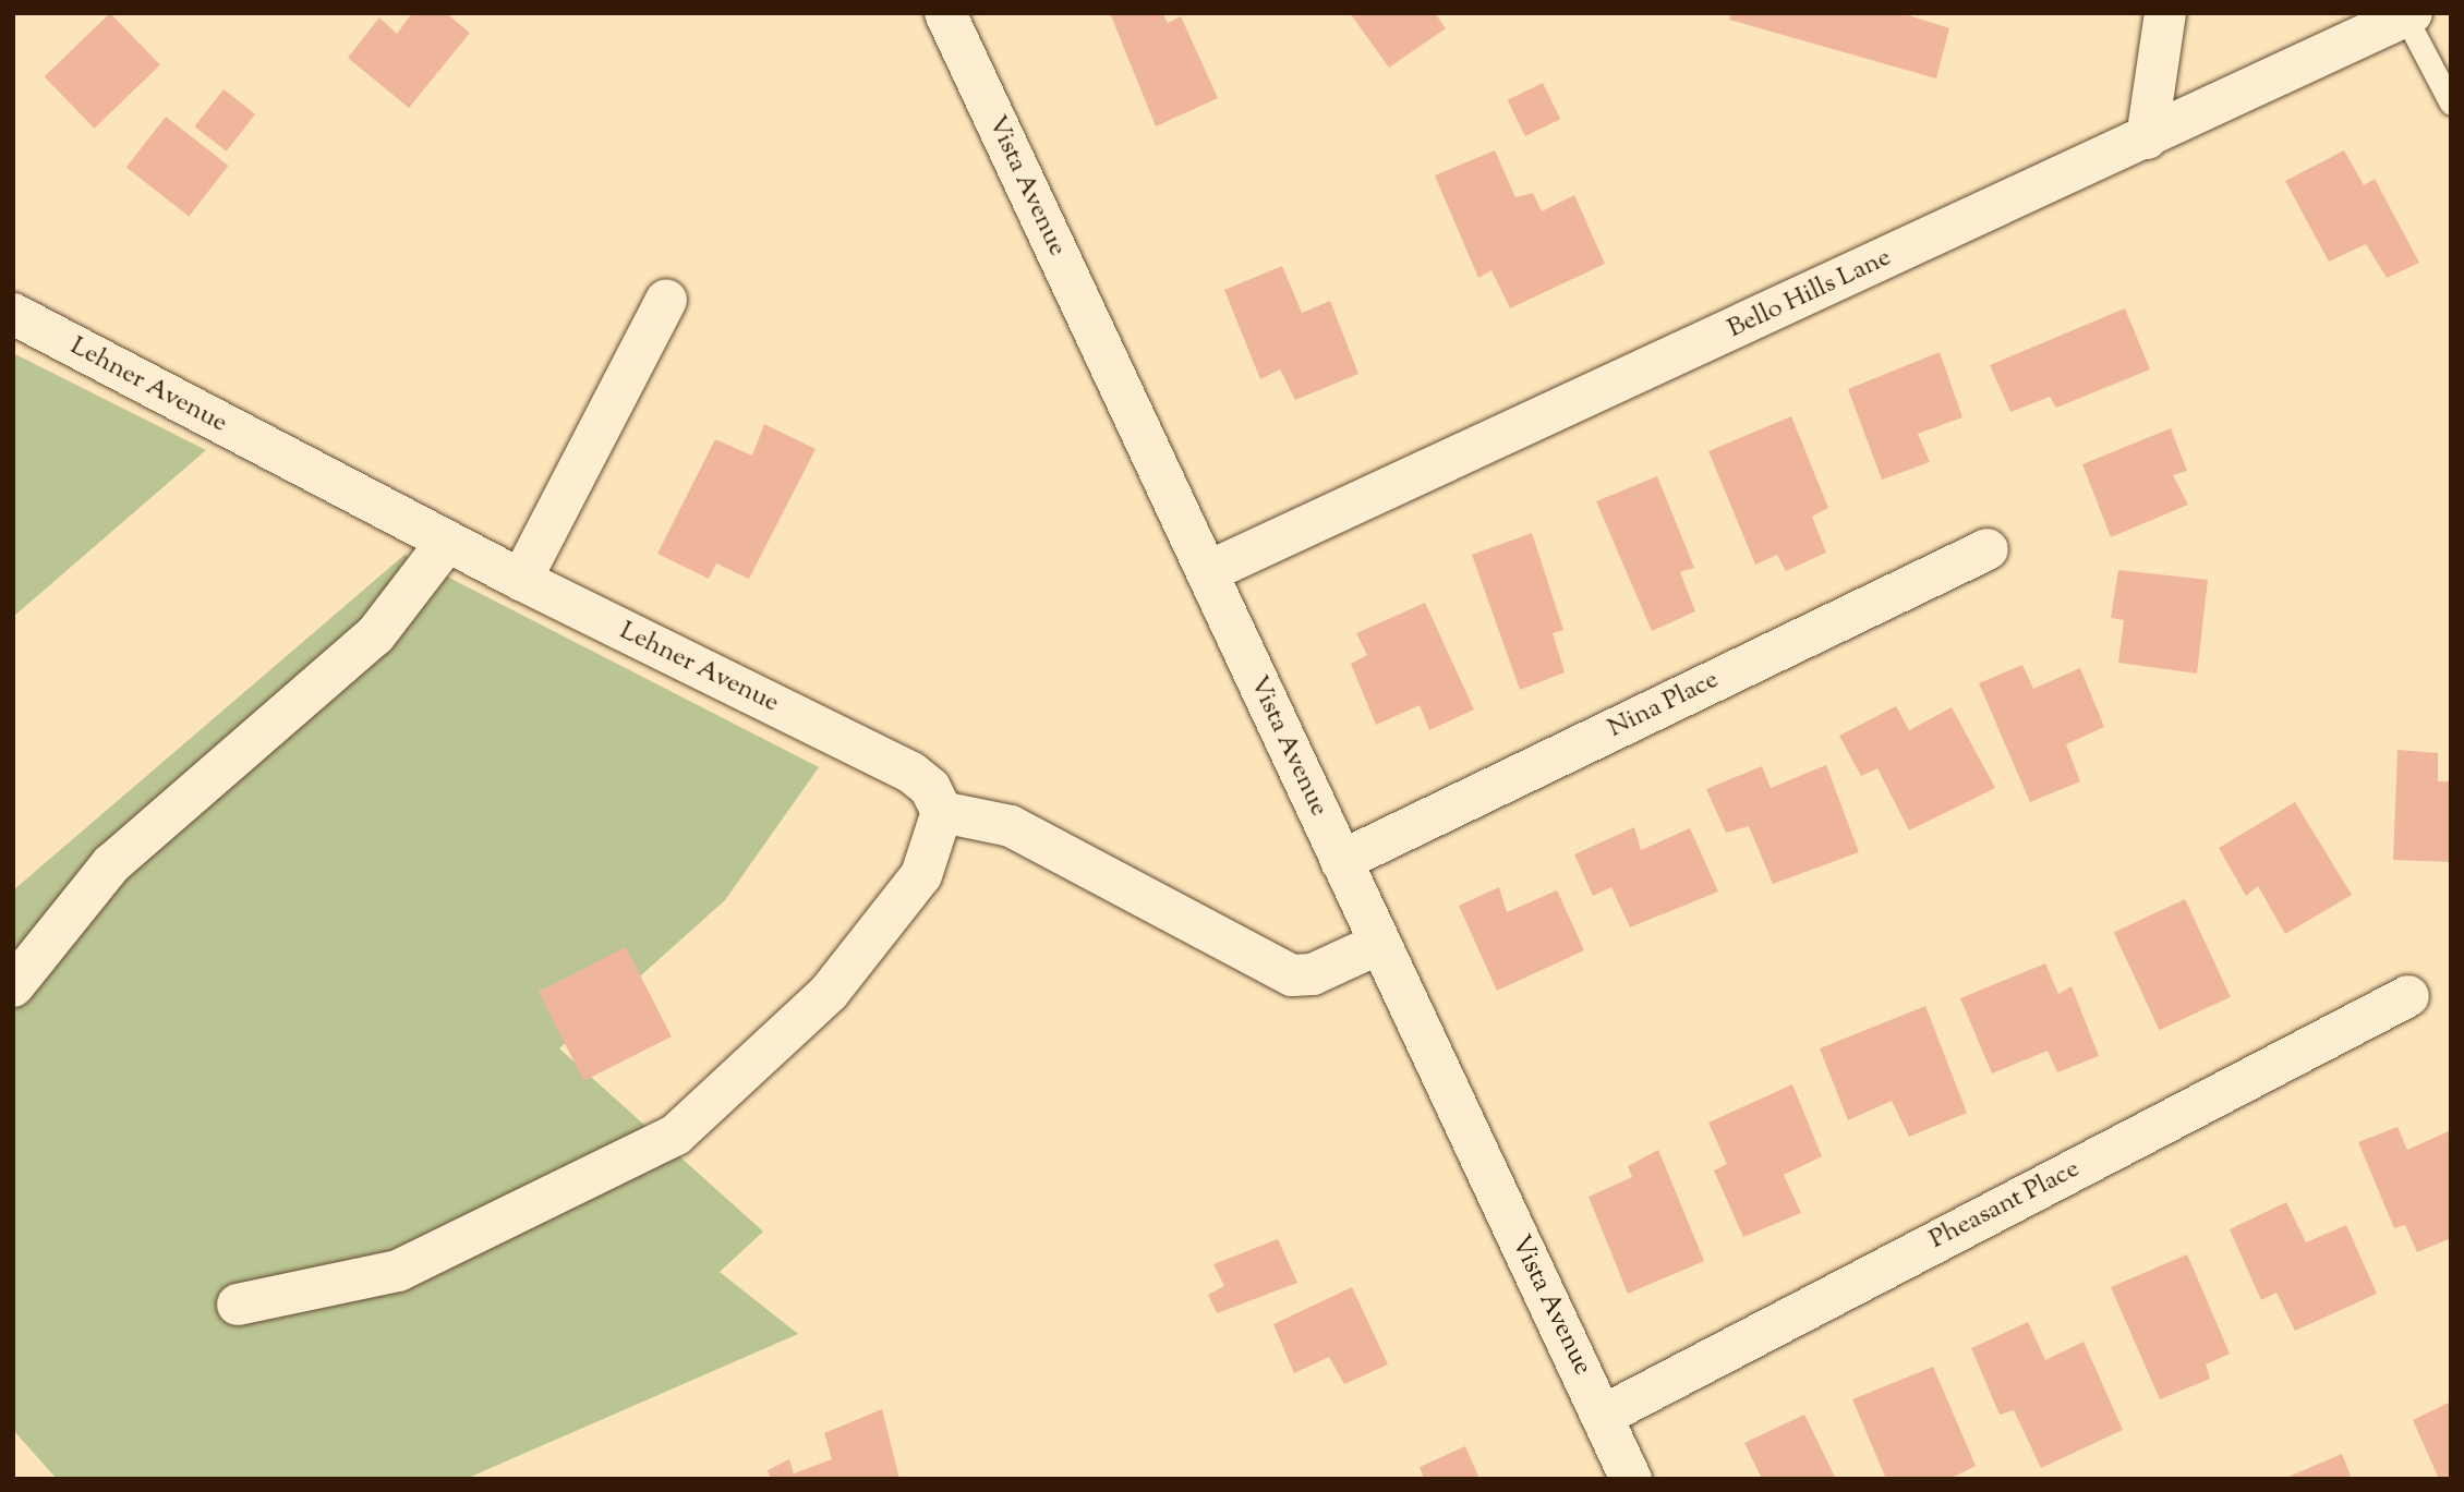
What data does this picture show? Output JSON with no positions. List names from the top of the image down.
{
  "streets": {
    "street": [
      "Vista Avenue",
      "Bello Hills Lane",
      "Lehner Avenue",
      "Nina Place",
      "Pheasant Place"
    ]
  },
  "crossings": [
    ["Vista Avenue", "Bello Hills Lane"],
    ["Vista Avenue", "Nina Place"],
    ["Vista Avenue", "Pheasant Place"]
  ]
}
